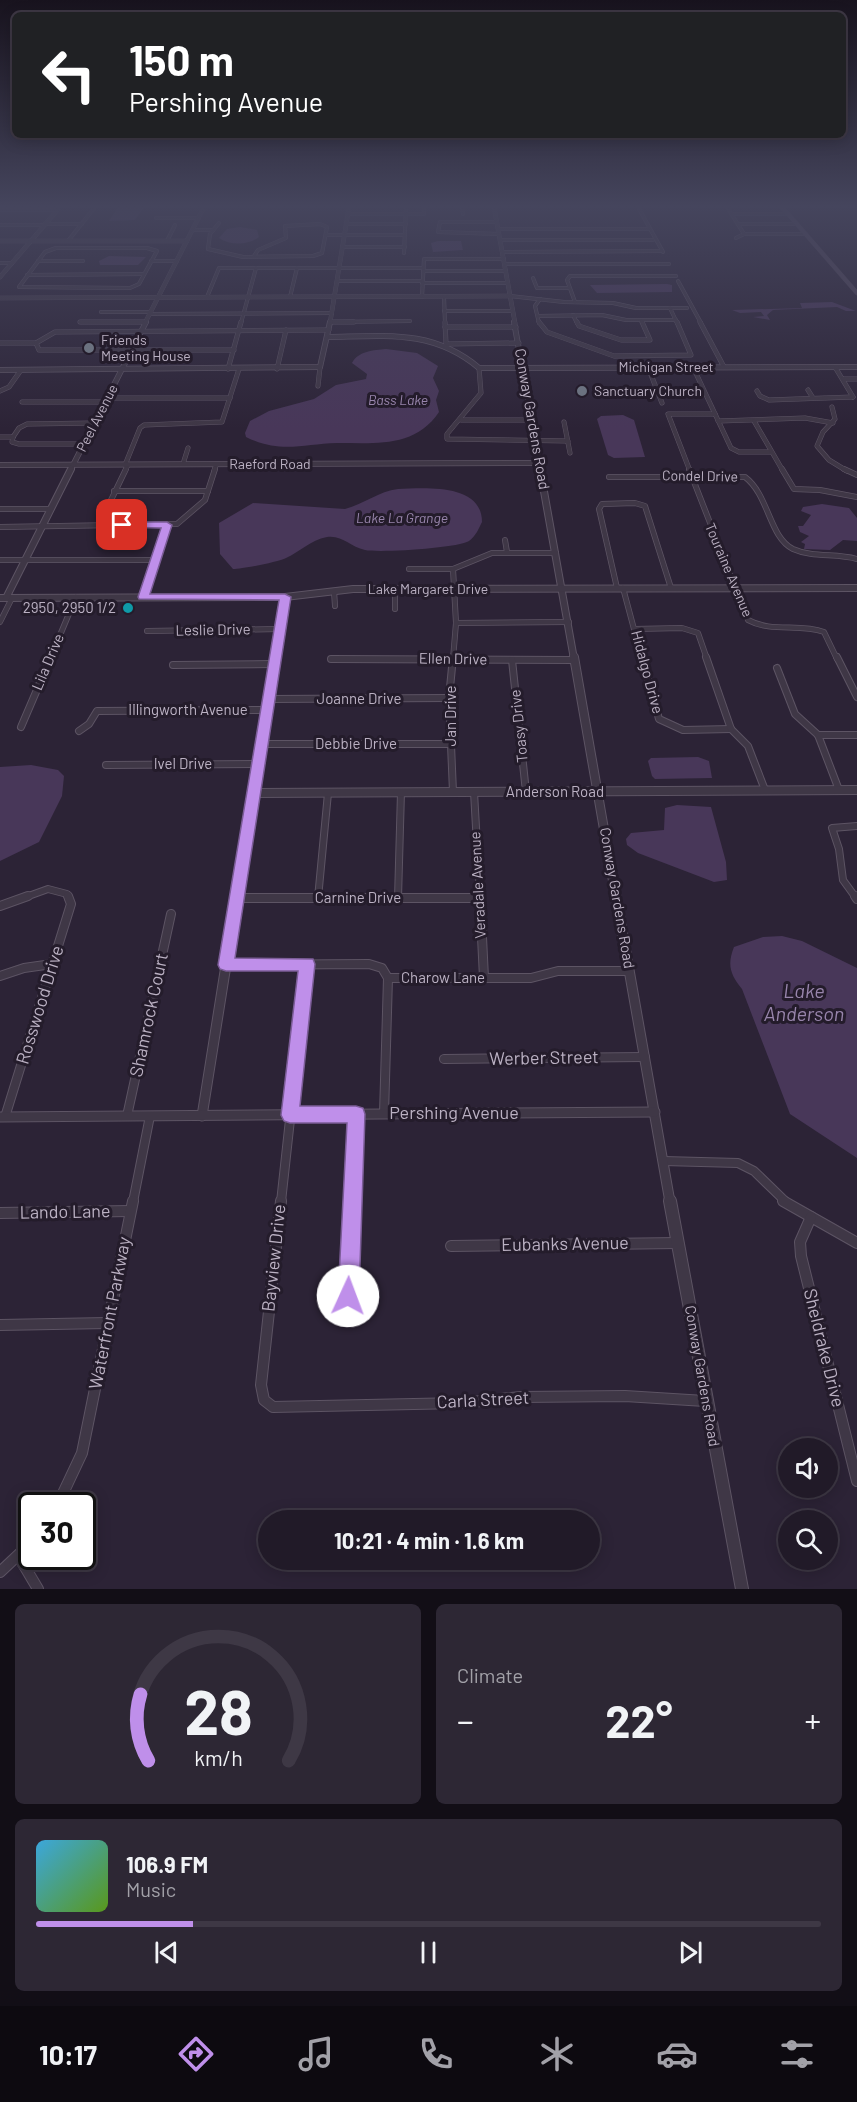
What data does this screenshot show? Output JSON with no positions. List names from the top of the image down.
{
  "streets": {
    "street": [
      "Michigan Street",
      "Peel Avenue",
      "Conway Gardens Road",
      "Raeford Road",
      "Condel Drive",
      "Touraine Avenue",
      "Lake Margaret Drive",
      "Leslie Drive",
      "Ellen Drive",
      "Lila Drive",
      "Hidalgo Drive",
      "Joanne Drive",
      "Illingworth Avenue",
      "Jan Drive",
      "Toasy Drive",
      "Debbie Drive",
      "Ivel Drive",
      "Anderson Road",
      "Veradale Avenue",
      "Carnine Drive",
      "Charow Lane",
      "Rosswood Drive",
      "Shamrock Court",
      "Werber Street",
      "Pershing Avenue",
      "Lando Lane",
      "Eubanks Avenue",
      "Bayview Drive",
      "Waterfront Parkway",
      "Sheldrake Drive",
      "Carla Street"
    ]
  },
  "crossings": [
    ["Michigan Street", "Conway Gardens Road"],
    ["Peel Avenue", "Raeford Road"],
    ["Peel Avenue", "Lake Margaret Drive"],
    ["Conway Gardens Road", "Raeford Road"],
    ["Conway Gardens Road", "Lake Margaret Drive"],
    ["Conway Gardens Road", "Ellen Drive"],
    ["Conway Gardens Road", "Anderson Road"],
    ["Conway Gardens Road", "Charow Lane"],
    ["Conway Gardens Road", "Werber Street"],
    ["Conway Gardens Road", "Pershing Avenue"],
    ["Conway Gardens Road", "Eubanks Avenue"],
    ["Conway Gardens Road", "Carla Street"],
    ["Condel Drive", "Touraine Avenue"],
    ["Touraine Avenue", "Lake Margaret Drive"],
    ["Lake Margaret Drive", "Lila Drive"],
    ["Lake Margaret Drive", "Hidalgo Drive"],
    ["Lake Margaret Drive", "Jan Drive"],
    ["Ellen Drive", "Jan Drive"],
    ["Ellen Drive", "Toasy Drive"],
    ["Joanne Drive", "Jan Drive"],
    ["Jan Drive", "Debbie Drive"],
    ["Jan Drive", "Anderson Road"],
    ["Toasy Drive", "Anderson Road"],
    ["Anderson Road", "Veradale Avenue"],
    ["Veradale Avenue", "Carnine Drive"],
    ["Veradale Avenue", "Charow Lane"],
    ["Charow Lane", "Bayview Drive"],
    ["Rosswood Drive", "Pershing Avenue"],
    ["Shamrock Court", "Pershing Avenue"],
    ["Pershing Avenue", "Bayview Drive"],
    ["Pershing Avenue", "Waterfront Parkway"],
    ["Lando Lane", "Waterfront Parkway"],
    ["Bayview Drive", "Carla Street"]
  ],
  "water": ["Bass Lake", "Lake La Grange", "Lake Anderson"],
  "places": ["Friends Meeting House", "Sanctuary Church", "2950, 2950 1/2"],
  "page": {
    "turn": ["150 m", "Pershing Avenue"],
    "limit": "30",
    "trip": "10:21 · 4 min · 1.6 km",
    "tile": "Climate",
    "heat": ["−", "22°", "+"],
    "song": ["106.9 FM", "Music"],
    "tabs": "10:17",
    "gauge": ["28", "km/h"]
  }
}
